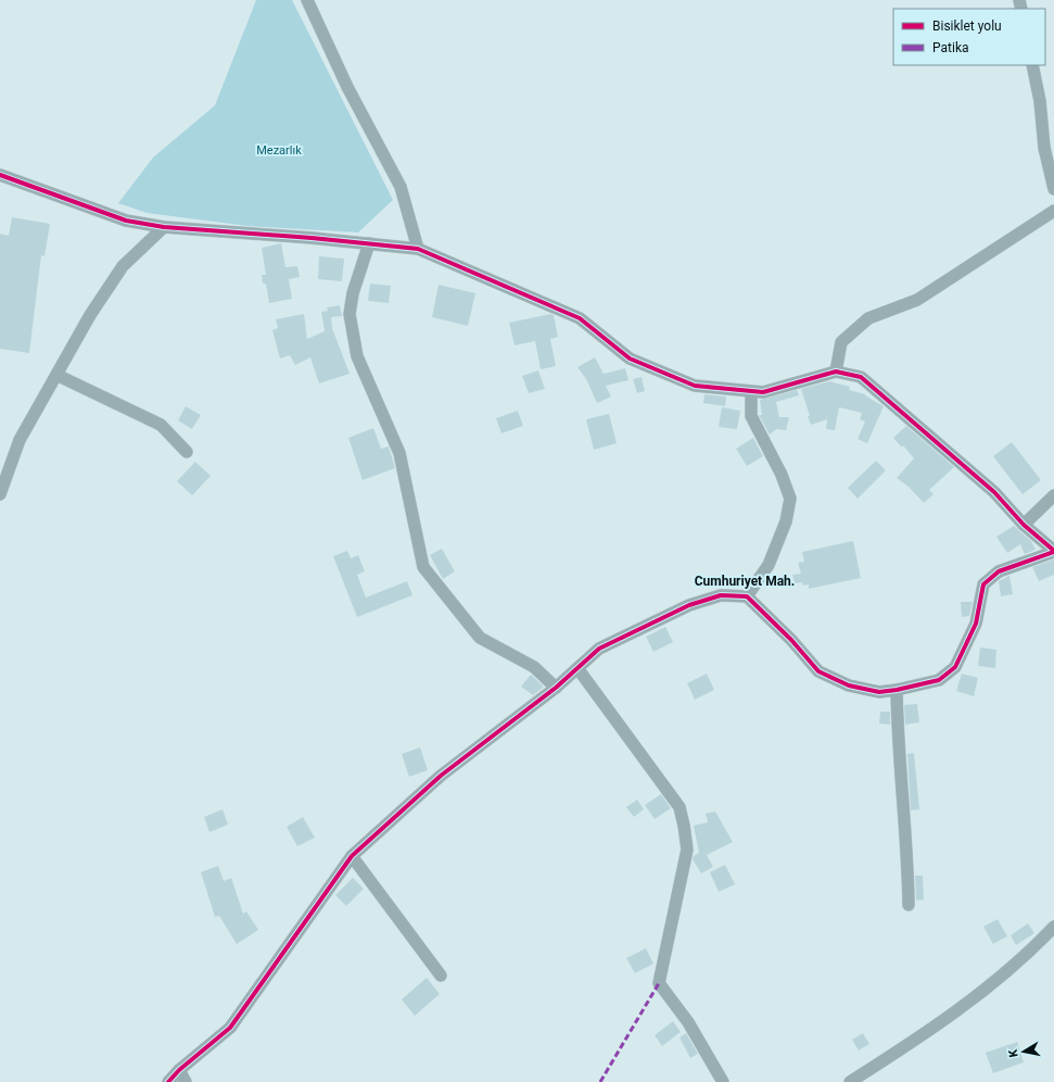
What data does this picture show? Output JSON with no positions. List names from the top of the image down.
{
  "districts": ["Cumhuriyet Mah."],
  "parks": ["Mezarlık"],
  "legend": ["Bisiklet yolu", "Patika"],
  "north": "left"
}
